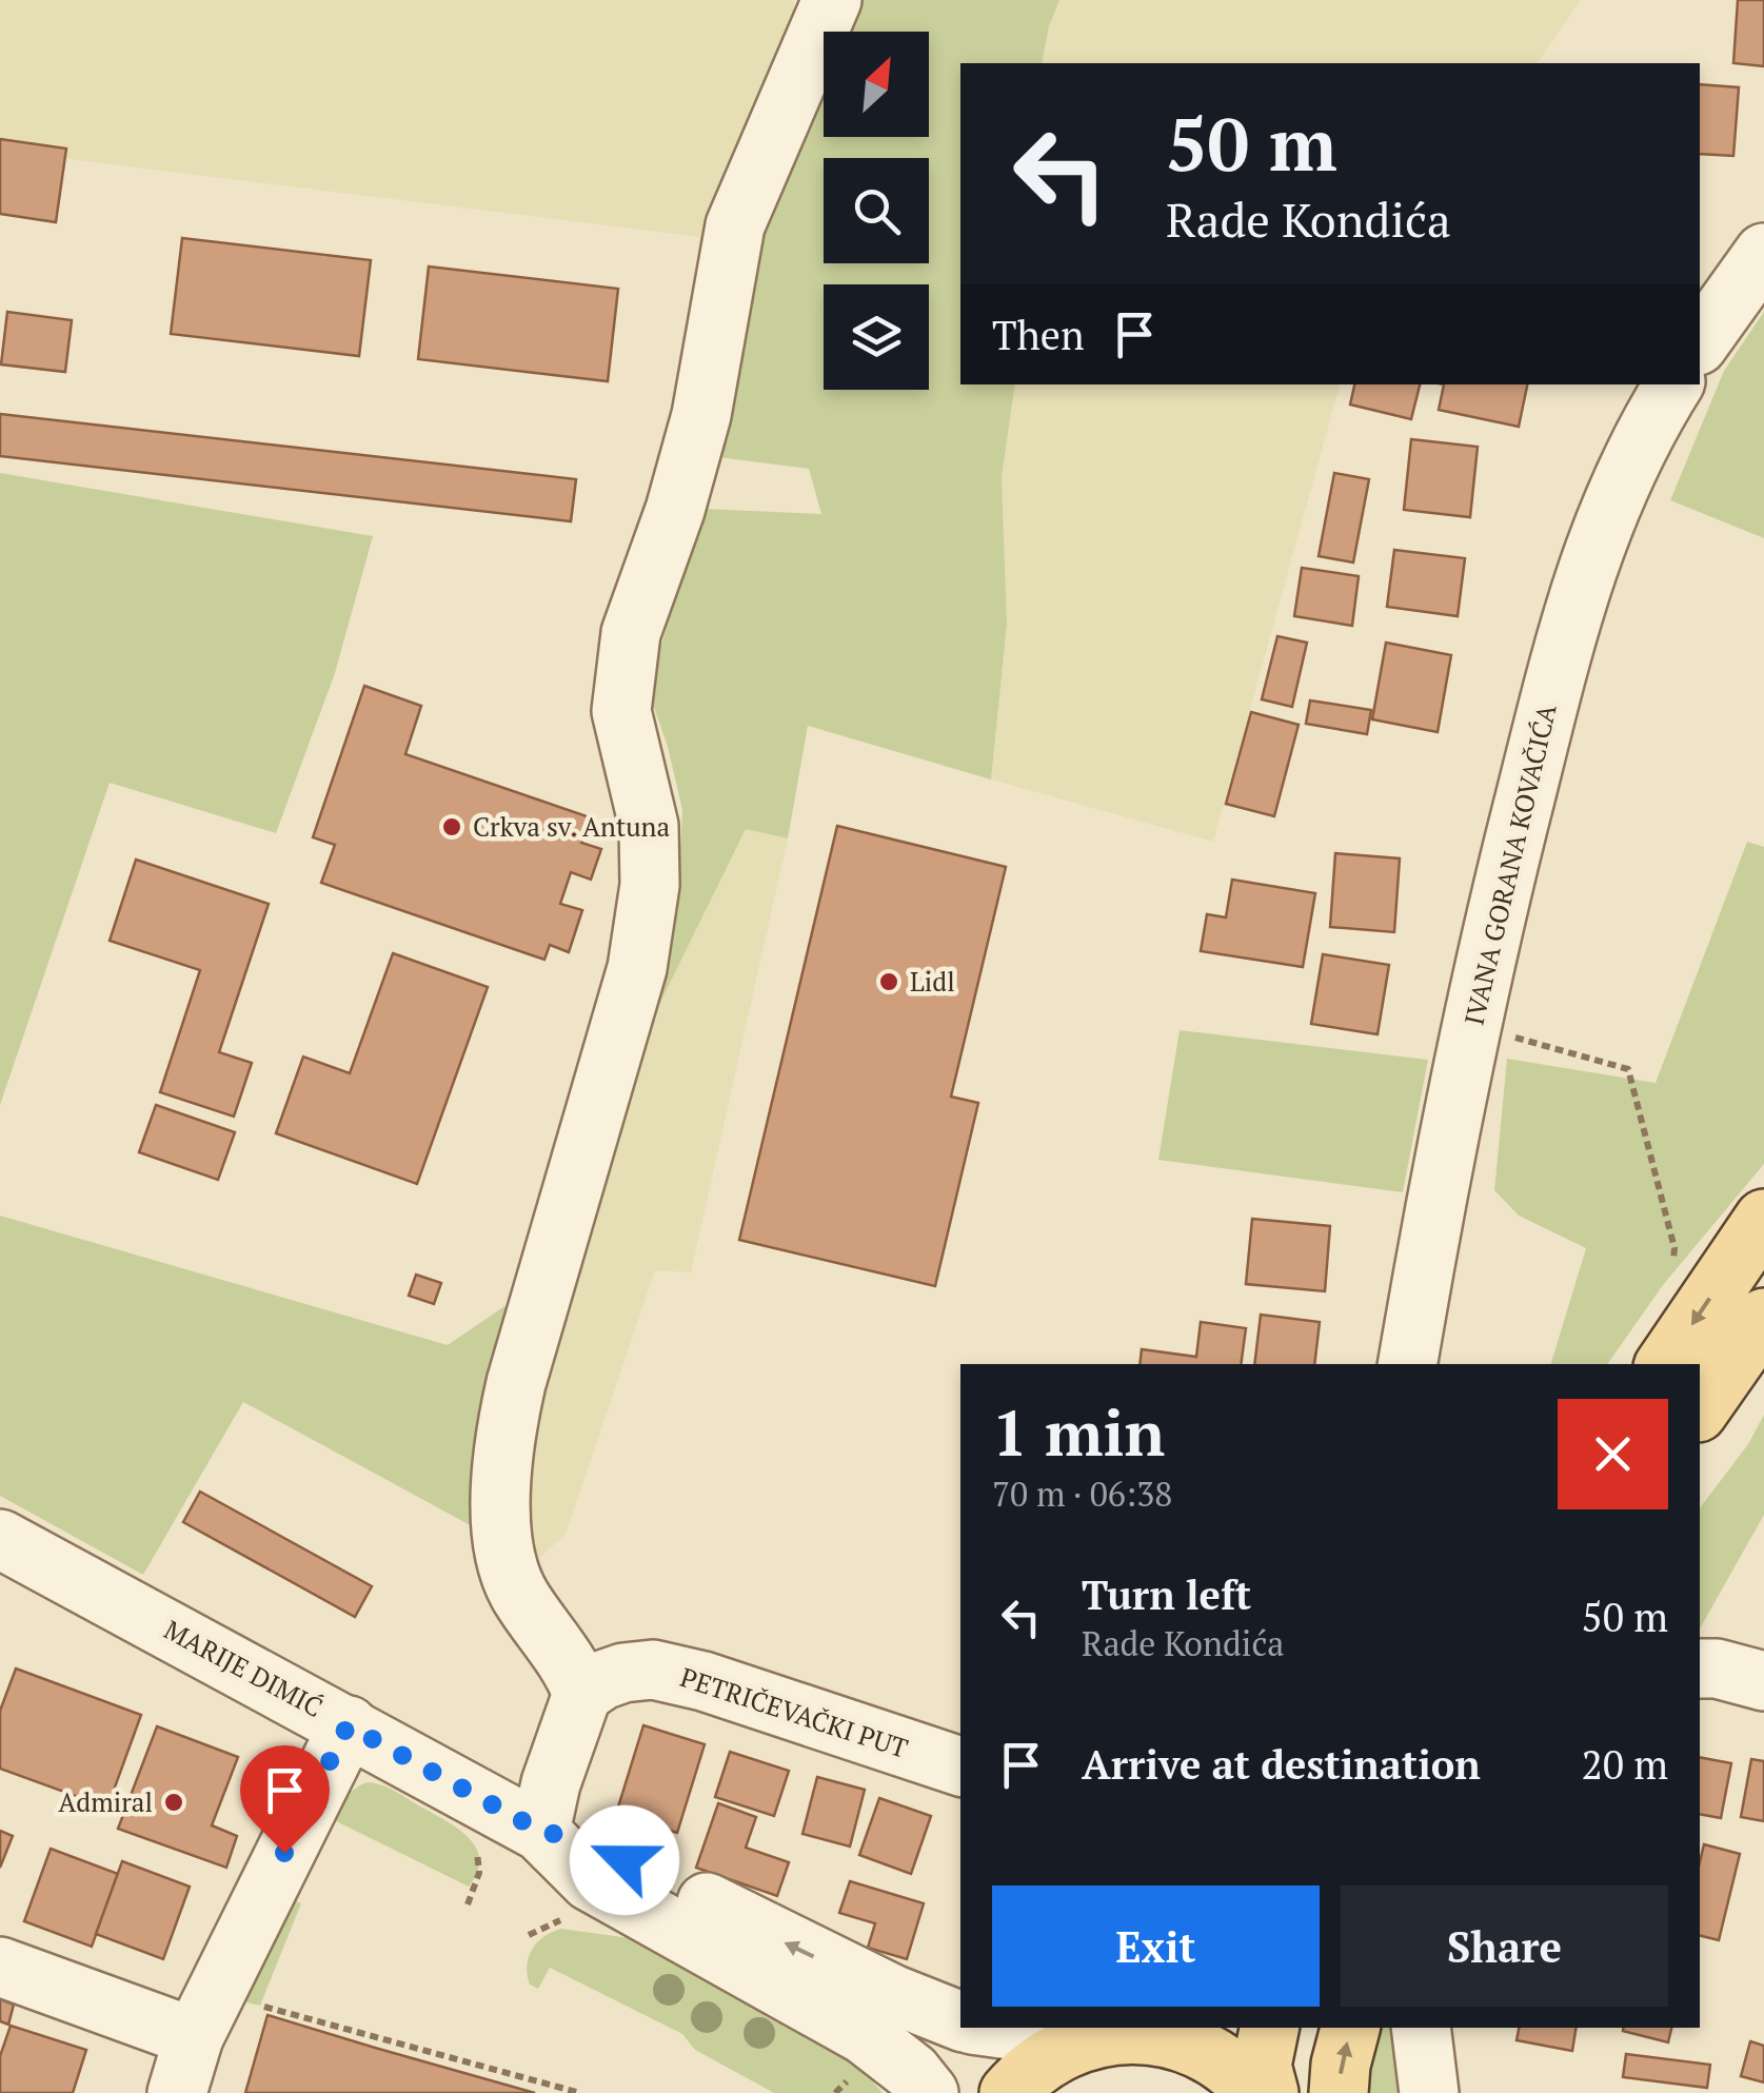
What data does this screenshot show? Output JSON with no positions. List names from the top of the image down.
{
  "streets": {
    "street": ["IVANA GORANA KOVAČIĆA", "MARIJE DIMIĆ", "PETRIČEVAČKI PUT"]
  },
  "places": ["Crkva sv. Antuna", "Lidl", "Admiral"],
  "north": "top right",
  "page": {
    "turn": ["50 m", "Rade Kondića"],
    "then": "Then",
    "heading": ["1 min", "70 m · 06:38"],
    "list": [
      {
        "name": "Turn left",
        "note": "Rade Kondića",
        "value": "50 m"
      },
      {
        "name": "Arrive at destination",
        "value": "20 m"
      }
    ],
    "buttons": ["Exit", "Share"]
  }
}
